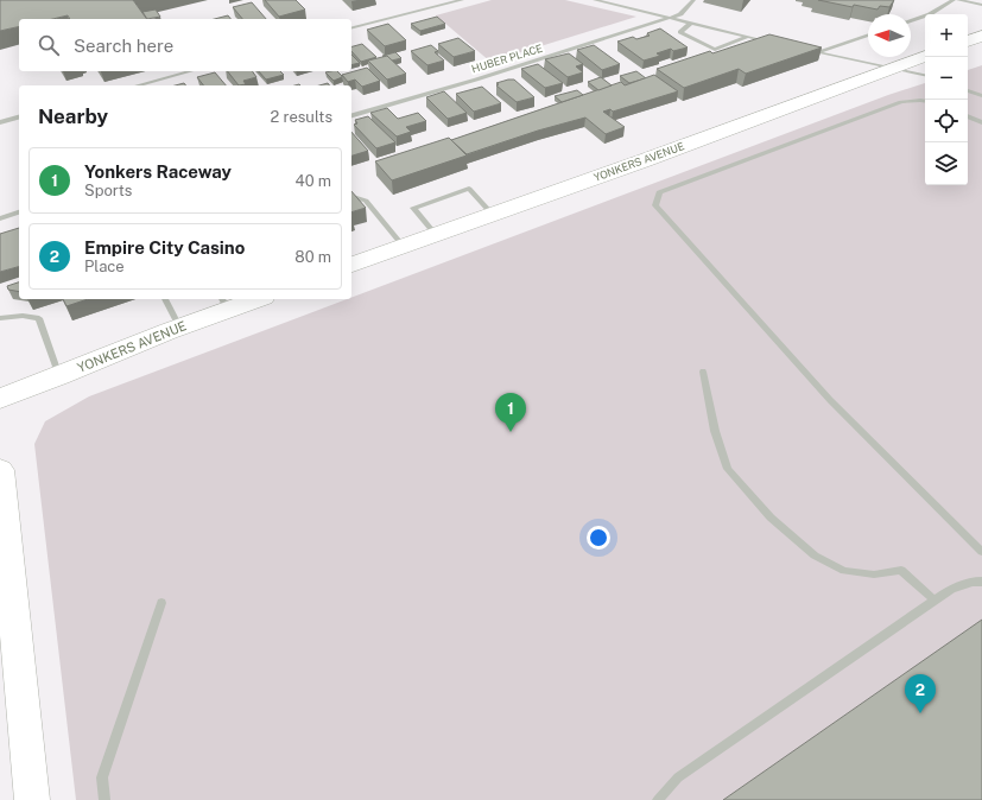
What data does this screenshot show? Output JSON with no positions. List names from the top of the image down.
{
  "streets": {
    "main road": ["YONKERS AVENUE"],
    "street": ["HUBER PLACE"]
  },
  "north": "left",
  "page": {
    "map_buttons": ["+", "−"],
    "search": "Search here",
    "heading": ["Nearby", "2 results"],
    "list": [
      {
        "mark": "1",
        "name": "Yonkers Raceway",
        "note": "Sports",
        "value": "40 m"
      },
      {
        "mark": "2",
        "name": "Empire City Casino",
        "note": "Place",
        "value": "80 m"
      }
    ],
    "pins": ["1", "2"]
  }
}
